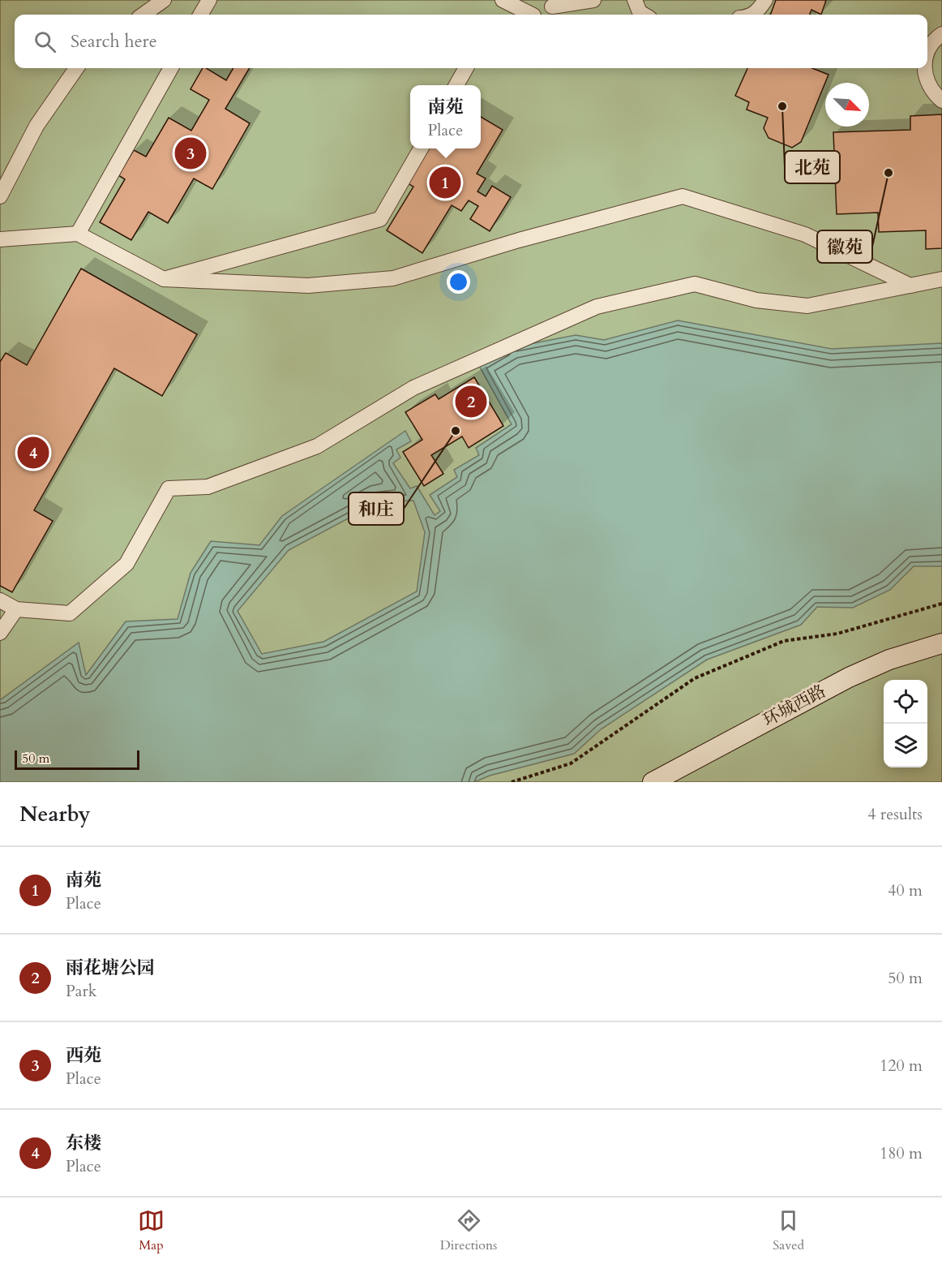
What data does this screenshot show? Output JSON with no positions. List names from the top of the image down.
{
  "streets": {
    "street": ["环城西路"]
  },
  "places": ["北苑", "徽苑", "和庄"],
  "scale_bar": "50 m",
  "north": "bottom right",
  "page": {
    "search": "Search here",
    "popup": ["南苑", "Place"],
    "pins": [
      "3",
      "1",
      "2",
      "4"
    ],
    "scale": "50 m",
    "heading": ["Nearby", "4 results"],
    "list": [
      {
        "mark": "1",
        "name": "南苑",
        "note": "Place",
        "value": "40 m"
      },
      {
        "mark": "2",
        "name": "雨花塘公园",
        "note": "Park",
        "value": "50 m"
      },
      {
        "mark": "3",
        "name": "西苑",
        "note": "Place",
        "value": "120 m"
      },
      {
        "mark": "4",
        "name": "东楼",
        "note": "Place",
        "value": "180 m"
      }
    ],
    "nav": ["Map", "Directions", "Saved"]
  }
}
